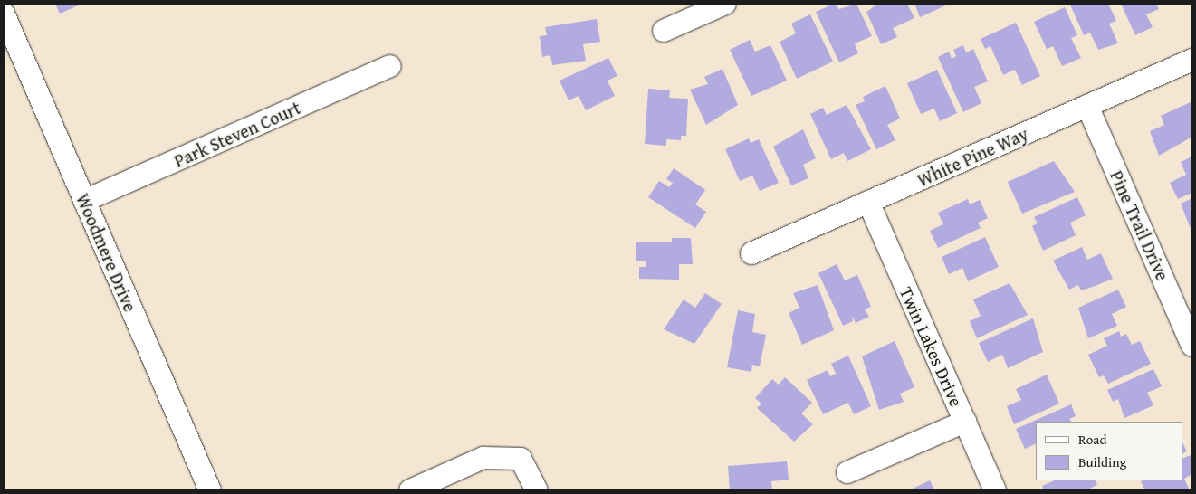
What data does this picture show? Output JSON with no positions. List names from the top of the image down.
{
  "streets": {
    "street": [
      "Park Steven Court",
      "White Pine Way",
      "Pine Trail Drive",
      "Woodmere Drive",
      "Twin Lakes Drive"
    ]
  },
  "crossings": [
    ["Park Steven Court", "Woodmere Drive"],
    ["White Pine Way", "Pine Trail Drive"],
    ["White Pine Way", "Twin Lakes Drive"]
  ],
  "legend": ["Road", "Building"]
}
